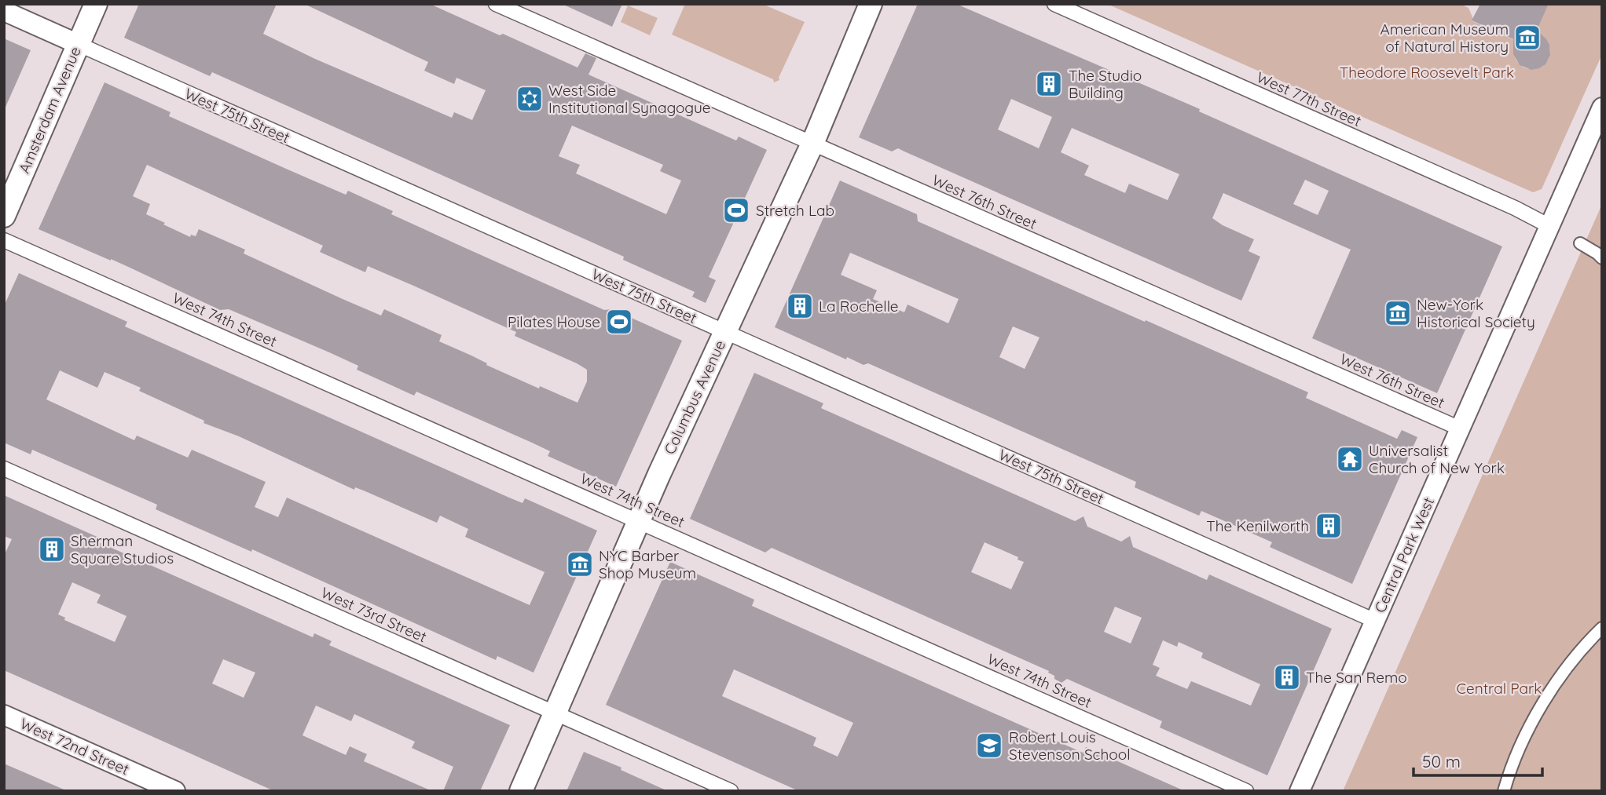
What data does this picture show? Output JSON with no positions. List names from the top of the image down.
{
  "streets": {
    "main road": [
      "Amsterdam Avenue",
      "West 75th Street",
      "Columbus Avenue",
      "Central Park West",
      "West 72nd Street"
    ],
    "street": [
      "West 77th Street",
      "West 76th Street",
      "West 74th Street",
      "West 73rd Street"
    ]
  },
  "crossings": [
    ["West 77th Street", "Central Park West"],
    ["Amsterdam Avenue", "West 75th Street"],
    ["West 75th Street", "Columbus Avenue"],
    ["West 75th Street", "Central Park West"],
    ["West 76th Street", "Columbus Avenue"],
    ["West 76th Street", "Central Park West"],
    ["West 74th Street", "Columbus Avenue"],
    ["Columbus Avenue", "West 73rd Street"]
  ],
  "parks": ["Theodore Roosevelt Park", "Central Park"],
  "places": {
    "museum": ["American Museum of Natural History", "New-York Historical Society", "NYC Barber Shop Museum"],
    "building": [
      "The Studio Building",
      "La Rochelle",
      "The Kenilworth",
      "Sherman Square Studios",
      "The San Remo"
    ],
    "synagogue": ["West Side Institutional Synagogue"],
    "sports": ["Stretch Lab", "Pilates House"],
    "temple": ["Universalist Church of New York"],
    "school or university": ["Robert Louis Stevenson School"]
  },
  "scale_bar": "50 m"
}
